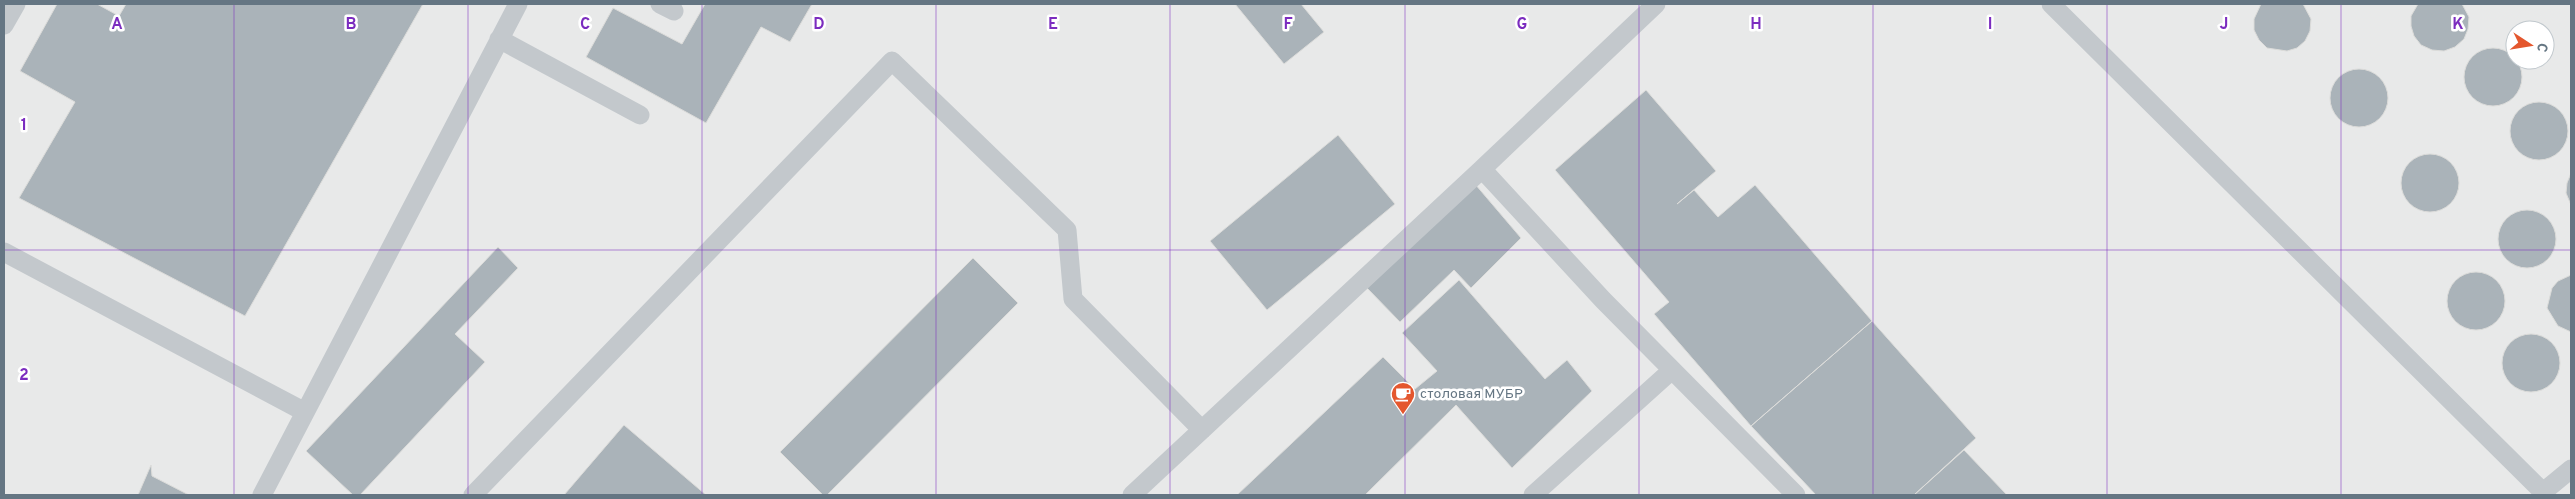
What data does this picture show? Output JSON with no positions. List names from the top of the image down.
{
  "places": {
    "cafe": ["столовая МУБР"]
  },
  "north": "right",
  "grid": {
    "columns": [
      "A",
      "B",
      "C",
      "D",
      "E",
      "F",
      "G",
      "H",
      "I",
      "J",
      "K"
    ],
    "rows": ["1", "2"]
  }
}
